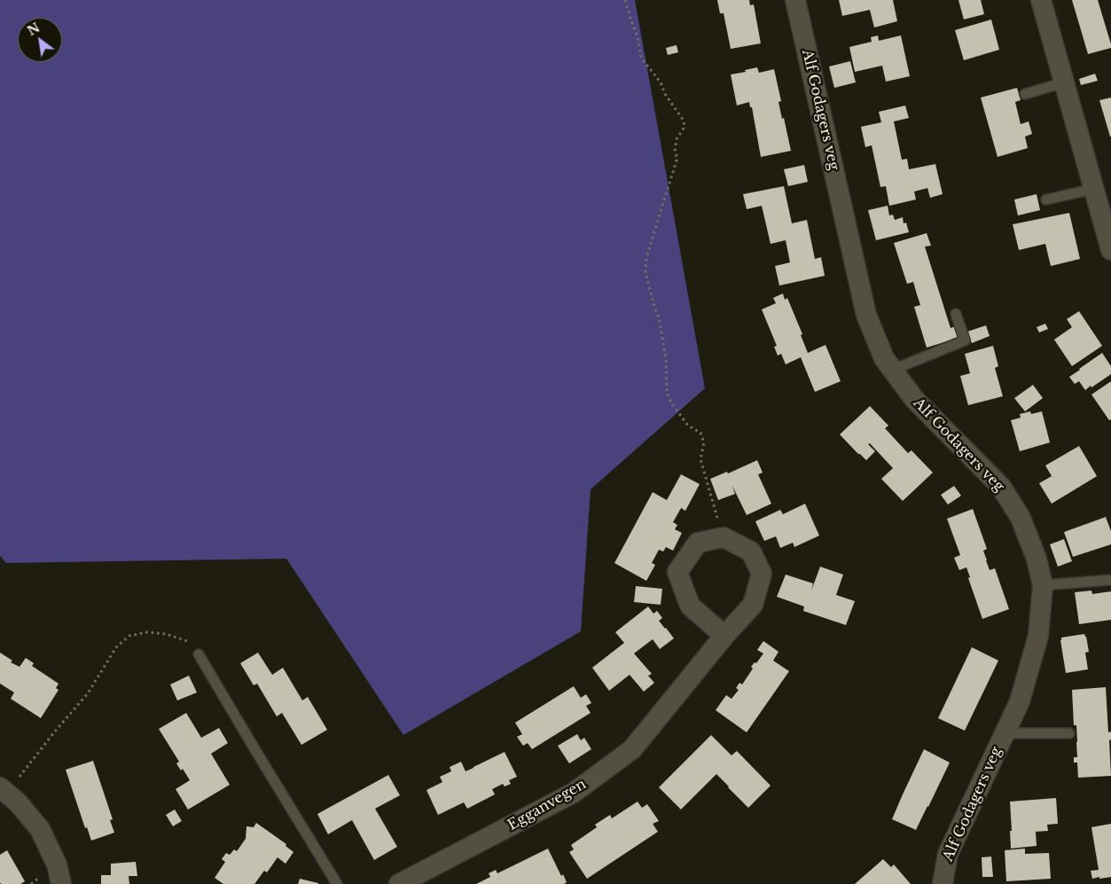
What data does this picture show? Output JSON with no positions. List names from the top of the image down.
{
  "streets": {
    "street": ["Alf Godagers veg", "Egganvegen"]
  },
  "north": "top left"
}
